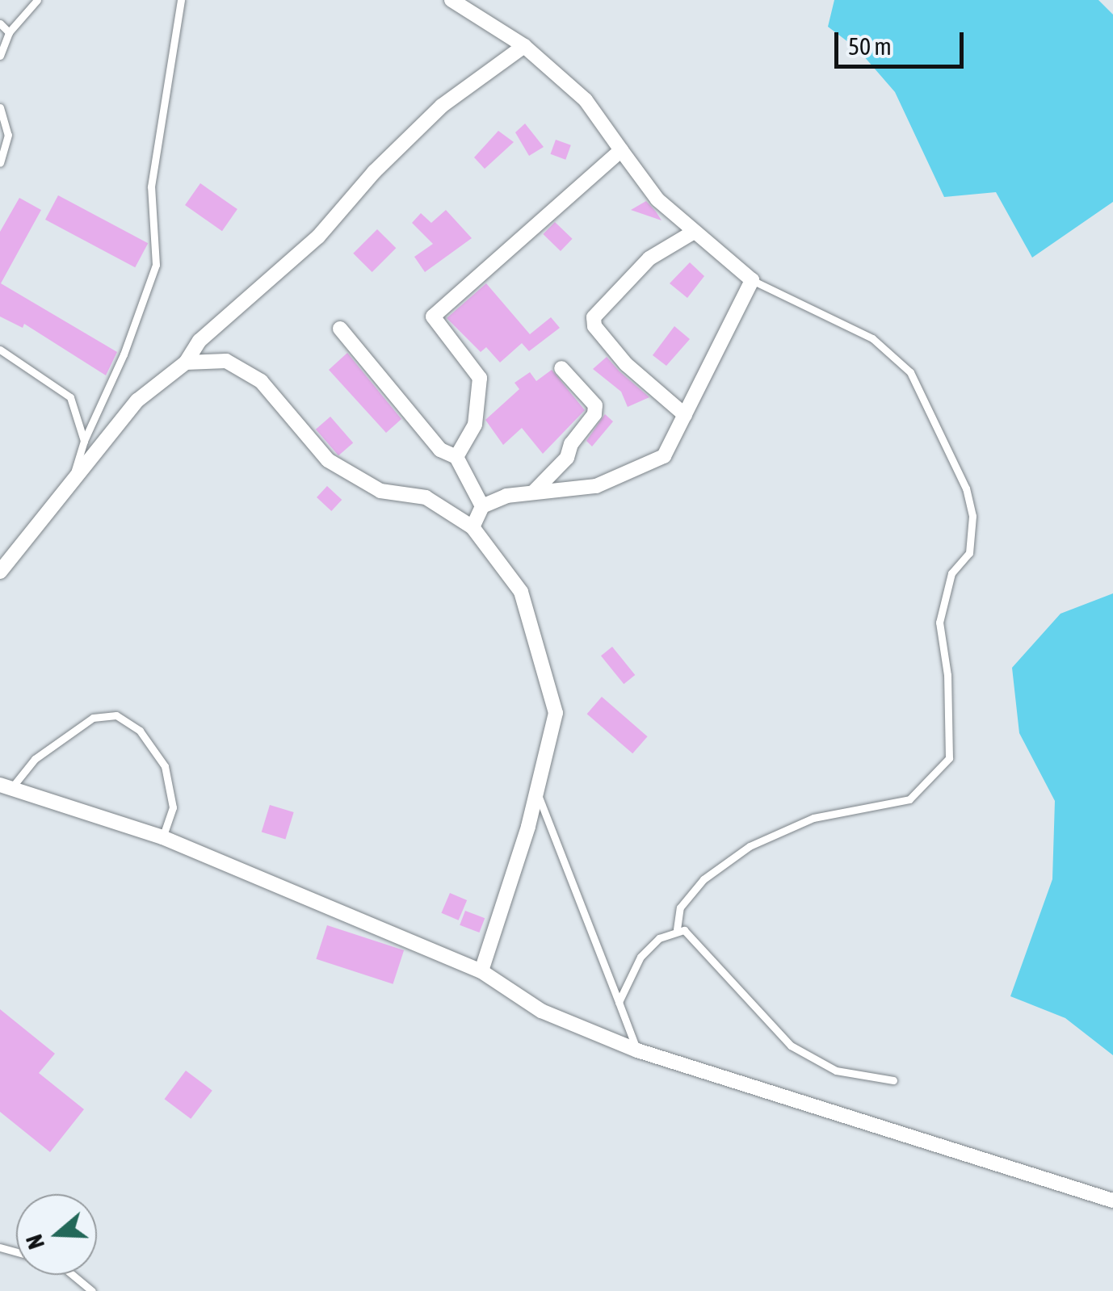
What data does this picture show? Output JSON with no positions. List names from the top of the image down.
{
  "scale_bar": "50 m",
  "north": "left"
}
